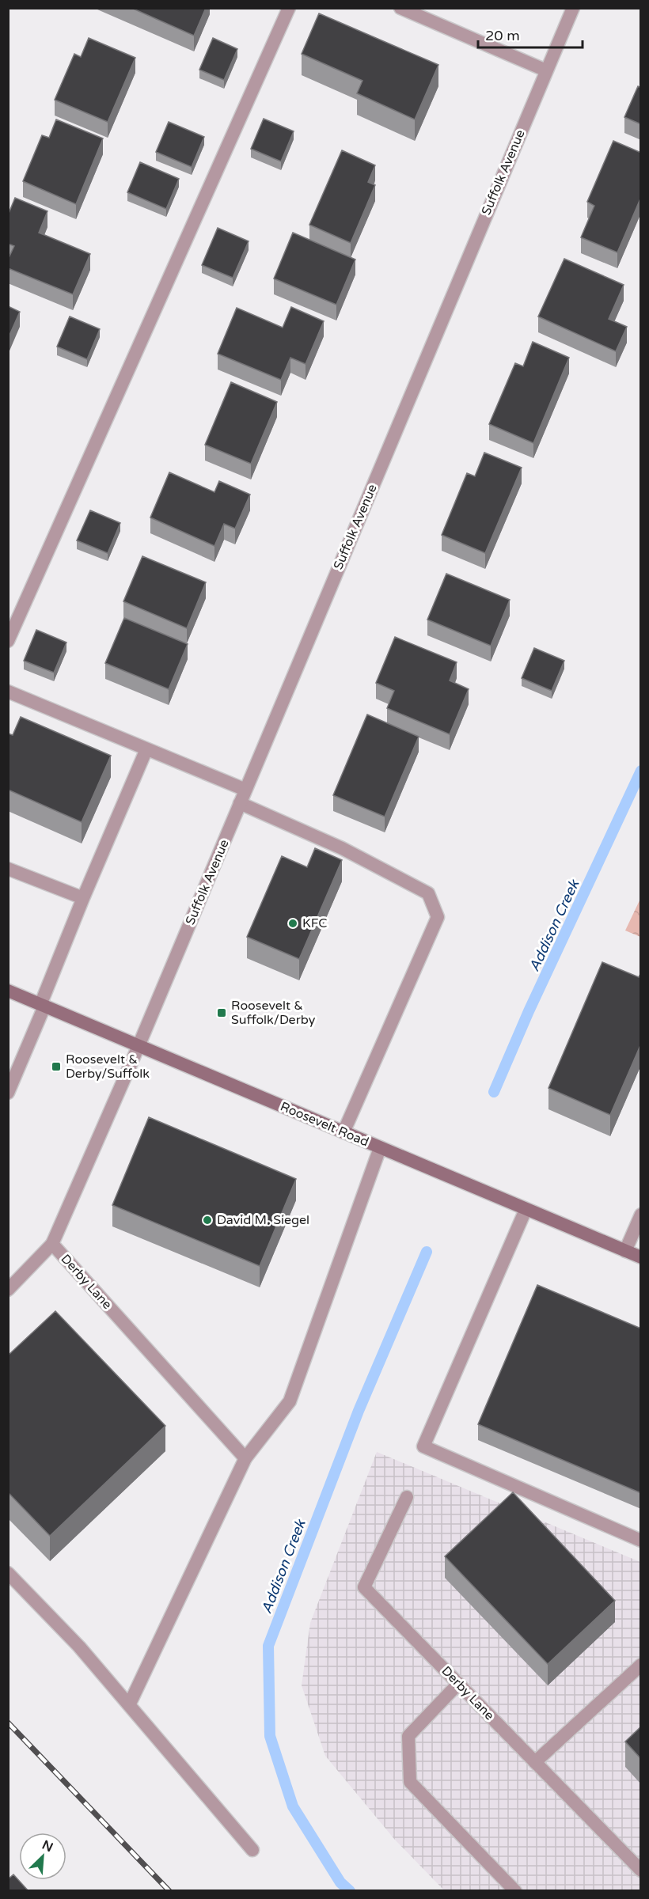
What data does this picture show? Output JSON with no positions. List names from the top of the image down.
{
  "streets": {
    "main road": ["Roosevelt Road"],
    "street": ["Suffolk Avenue", "Derby Lane"]
  },
  "crossings": [
    ["Suffolk Avenue", "Roosevelt Road"],
    ["Suffolk Avenue", "Derby Lane"],
    ["Roosevelt Road", "Derby Lane"]
  ],
  "water": ["Addison Creek"],
  "places": {
    "other": ["KFC", "David M. Siegel"],
    "transit": ["Roosevelt & Suffolk/Derby", "Roosevelt & Derby/Suffolk"]
  },
  "scale_bar": "20 m",
  "north": "top right"
}
